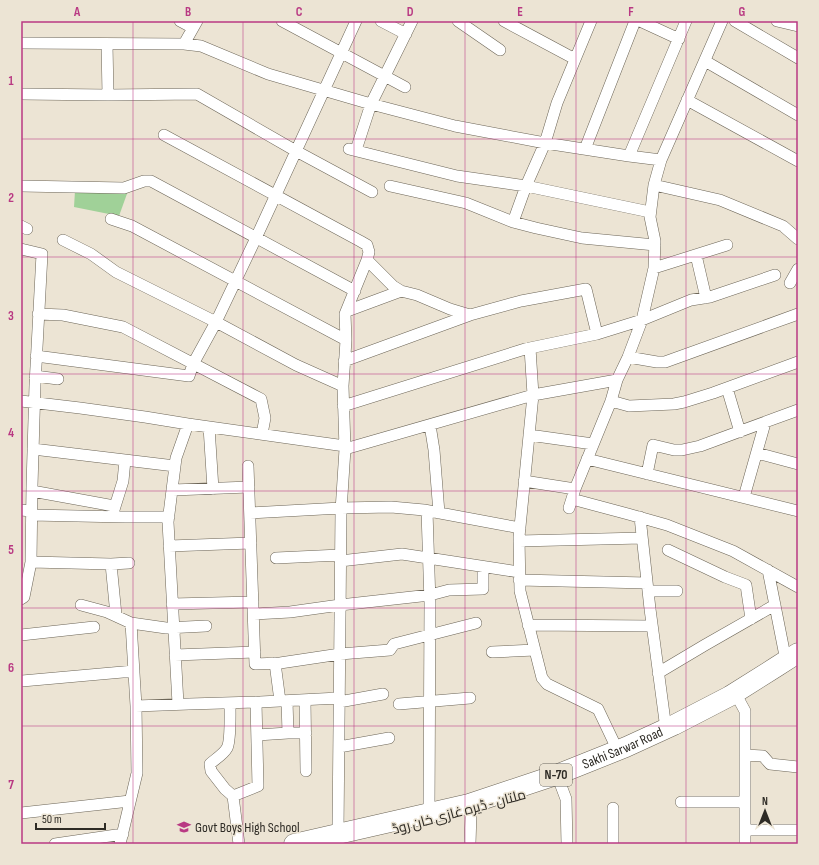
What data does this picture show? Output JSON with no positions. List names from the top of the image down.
{
  "streets": {
    "highway": ["Sakhi Sarwar Road", "N-70", "ملتان - ڈیرہ غازی خان روڈ"]
  },
  "crossings": [
    ["Sakhi Sarwar Road", "ملتان - ڈیرہ غازی خان روڈ"]
  ],
  "places": {
    "school or university": ["Govt Boys High School"]
  },
  "scale_bar": "50 m",
  "north": "top",
  "grid": {
    "columns": [
      "A",
      "B",
      "C",
      "D",
      "E",
      "F",
      "G"
    ],
    "rows": [
      "1",
      "2",
      "3",
      "4",
      "5",
      "6",
      "7"
    ]
  }
}
